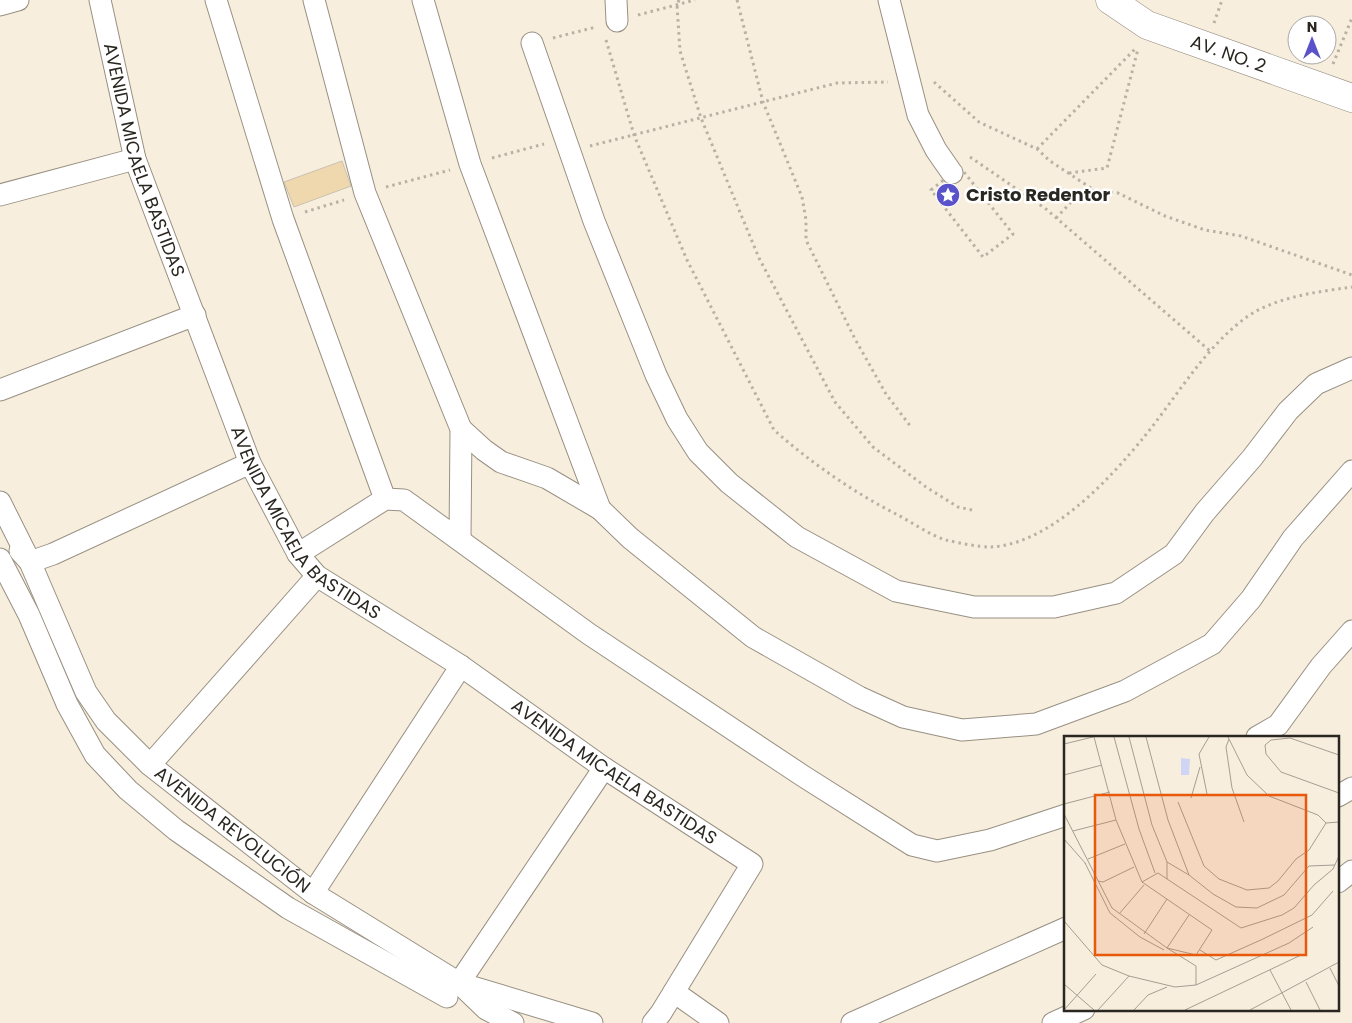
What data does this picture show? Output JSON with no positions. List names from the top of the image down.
{
  "streets": {
    "street": ["AV. NO. 2", "AVENIDA MICAELA BASTIDAS", "AVENIDA REVOLUCIÓN"]
  },
  "places": {
    "place": ["Cristo Redentor"]
  },
  "north": "top"
}
